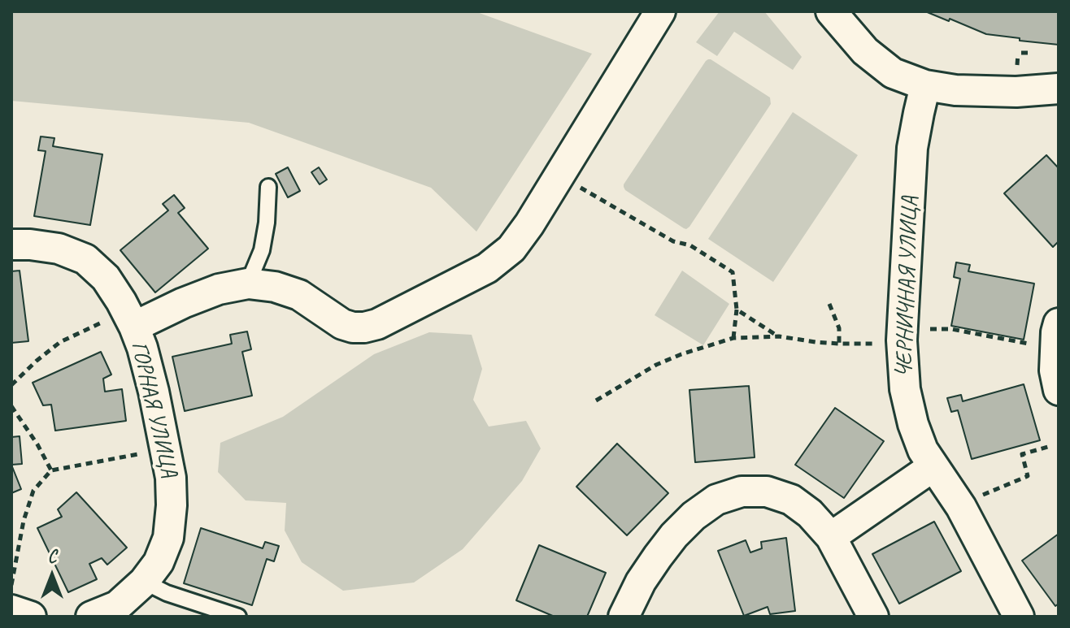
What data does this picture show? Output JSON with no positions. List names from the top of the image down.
{
  "streets": {
    "street": ["ЧЕРНИЧНАЯ УЛИЦА", "ГОРНАЯ УЛИЦА"]
  },
  "north": "top"
}
